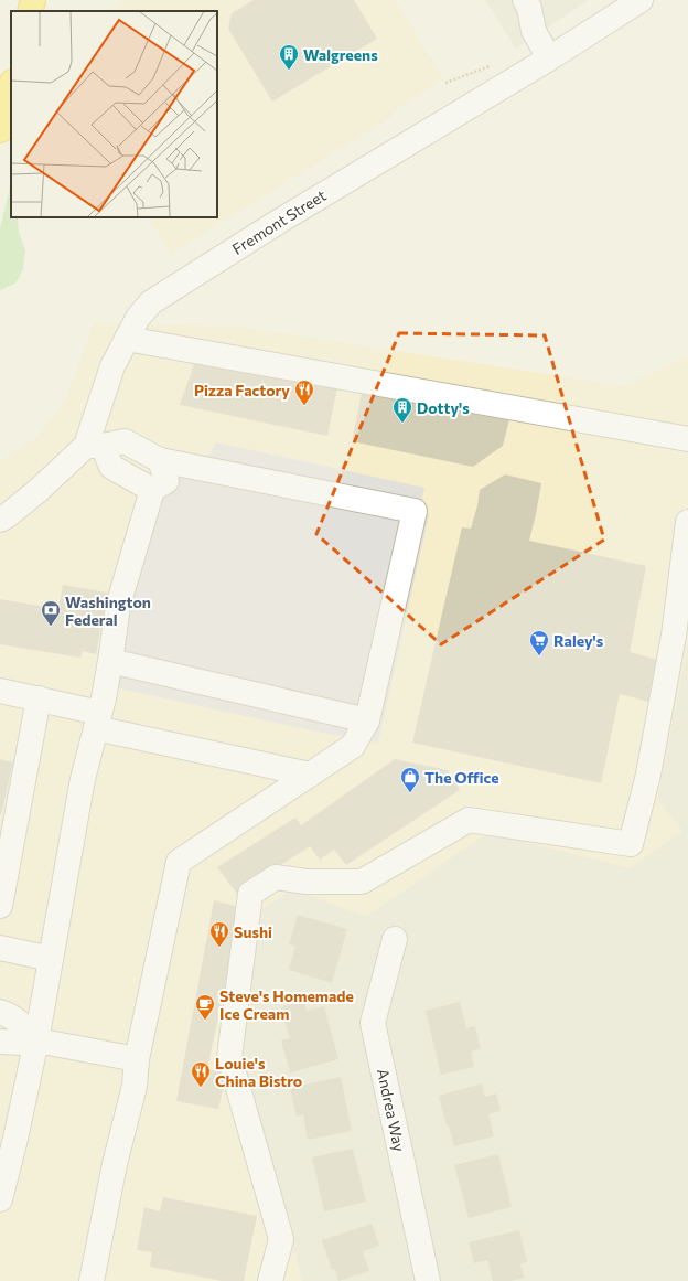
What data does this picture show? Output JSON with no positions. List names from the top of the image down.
{
  "streets": {
    "street": ["Fremont Street", "Andrea Way"]
  },
  "places": {
    "building": ["Walgreens", "Dotty's"],
    "restaurant": ["Pizza Factory", "Sushi", "Louie's China Bistro"],
    "bank": ["Washington Federal"],
    "supermarket": ["Raley's"],
    "shop": ["The Office"],
    "cafe": ["Steve's Homemade Ice Cream"]
  }
}
